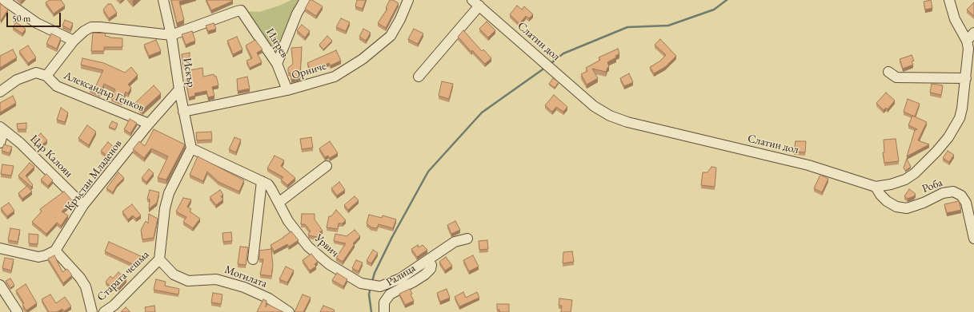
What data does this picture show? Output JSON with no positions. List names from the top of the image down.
{
  "streets": {
    "street": [
      "Слатин дол",
      "Изгрев",
      "Орниче",
      "Искър",
      "Александър Генков",
      "Цар Калоян",
      "Кръстан Младенов",
      "Роба",
      "Урвич",
      "Ралица",
      "Старата чешма",
      "Могилата"
    ]
  },
  "crossings": [
    ["Слатин дол", "Роба"],
    ["Изгрев", "Орниче"],
    ["Изгрев", "Искър"],
    ["Орниче", "Искър"],
    ["Искър", "Кръстан Младенов"],
    ["Искър", "Урвич"],
    ["Искър", "Старата чешма"],
    ["Александър Генков", "Кръстан Младенов"],
    ["Цар Калоян", "Кръстан Младенов"],
    ["Урвич", "Ралица"],
    ["Урвич", "Старата чешма"],
    ["Старата чешма", "Могилата"]
  ],
  "scale_bar": "50 m"
}
